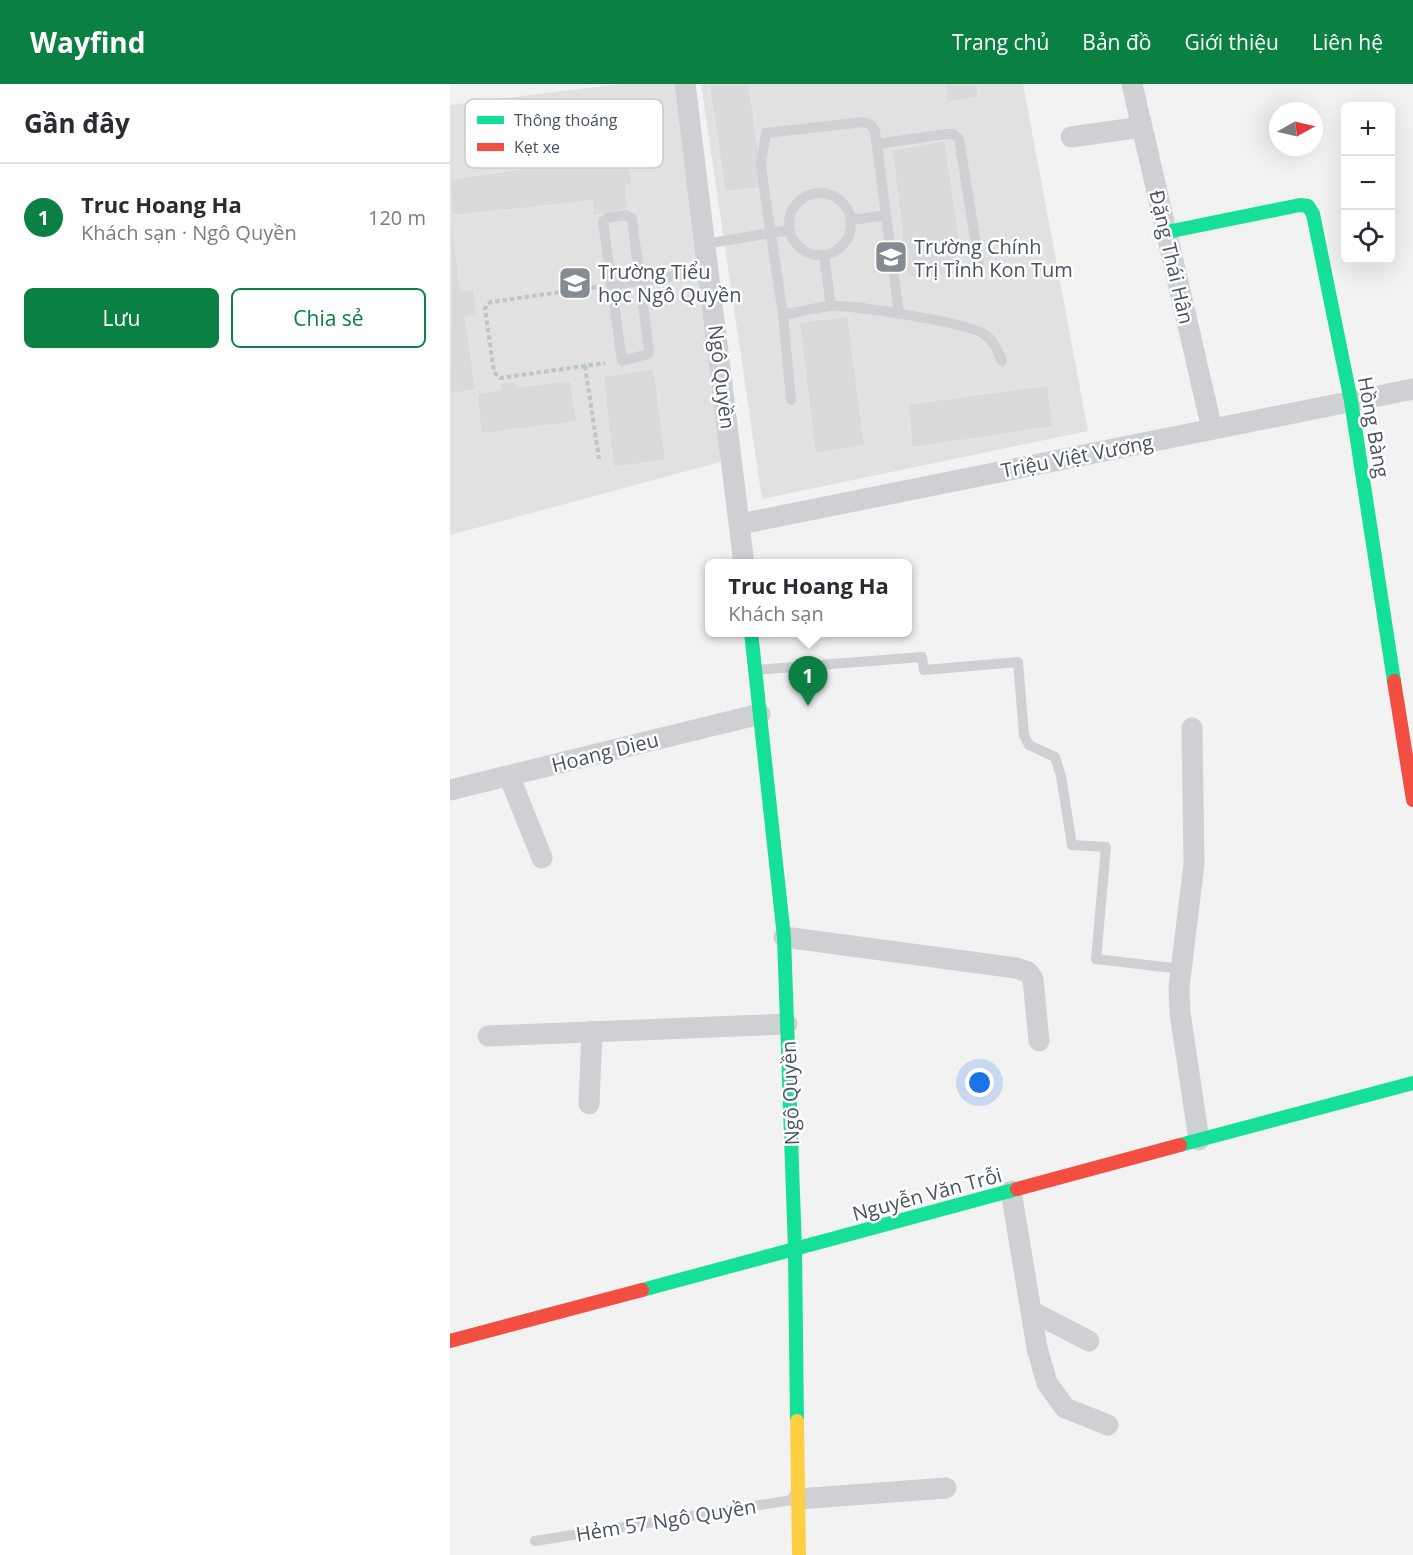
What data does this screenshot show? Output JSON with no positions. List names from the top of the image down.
{
  "streets": {
    "street": [
      "Đặng Thái Hân",
      "Ngô Quyền",
      "Hồng Bàng",
      "Triệu Việt Vương",
      "Hoang Dieu",
      "Nguyễn Văn Trỗi"
    ],
    "lane": ["Hẻm 57 Ngô Quyền"]
  },
  "crossings": [
    ["Đặng Thái Hân", "Hồng Bàng"],
    ["Đặng Thái Hân", "Triệu Việt Vương"],
    ["Ngô Quyền", "Triệu Việt Vương"],
    ["Ngô Quyền", "Hoang Dieu"],
    ["Ngô Quyền", "Nguyễn Văn Trỗi"],
    ["Ngô Quyền", "Hẻm 57 Ngô Quyền"],
    ["Hồng Bàng", "Triệu Việt Vương"]
  ],
  "places": {
    "school or university": ["Trường Chính Trị Tỉnh Kon Tum", "Trường Tiểu học Ngô Quyền"]
  },
  "legend": ["Thông thoáng", "Kẹt xe"],
  "north": "right",
  "page": {
    "header": "Wayfind",
    "nav": [
      "Trang chủ",
      "Bản đồ",
      "Giới thiệu",
      "Liên hệ"
    ],
    "heading": "Gần đây",
    "map_buttons": ["+", "−"],
    "list": [
      {
        "mark": "1",
        "name": "Truc Hoang Ha",
        "note": "Khách sạn · Ngô Quyền",
        "value": "120 m"
      }
    ],
    "buttons": ["Lưu", "Chia sẻ"],
    "popup": ["Truc Hoang Ha", "Khách sạn"],
    "pins": "1"
  }
}
